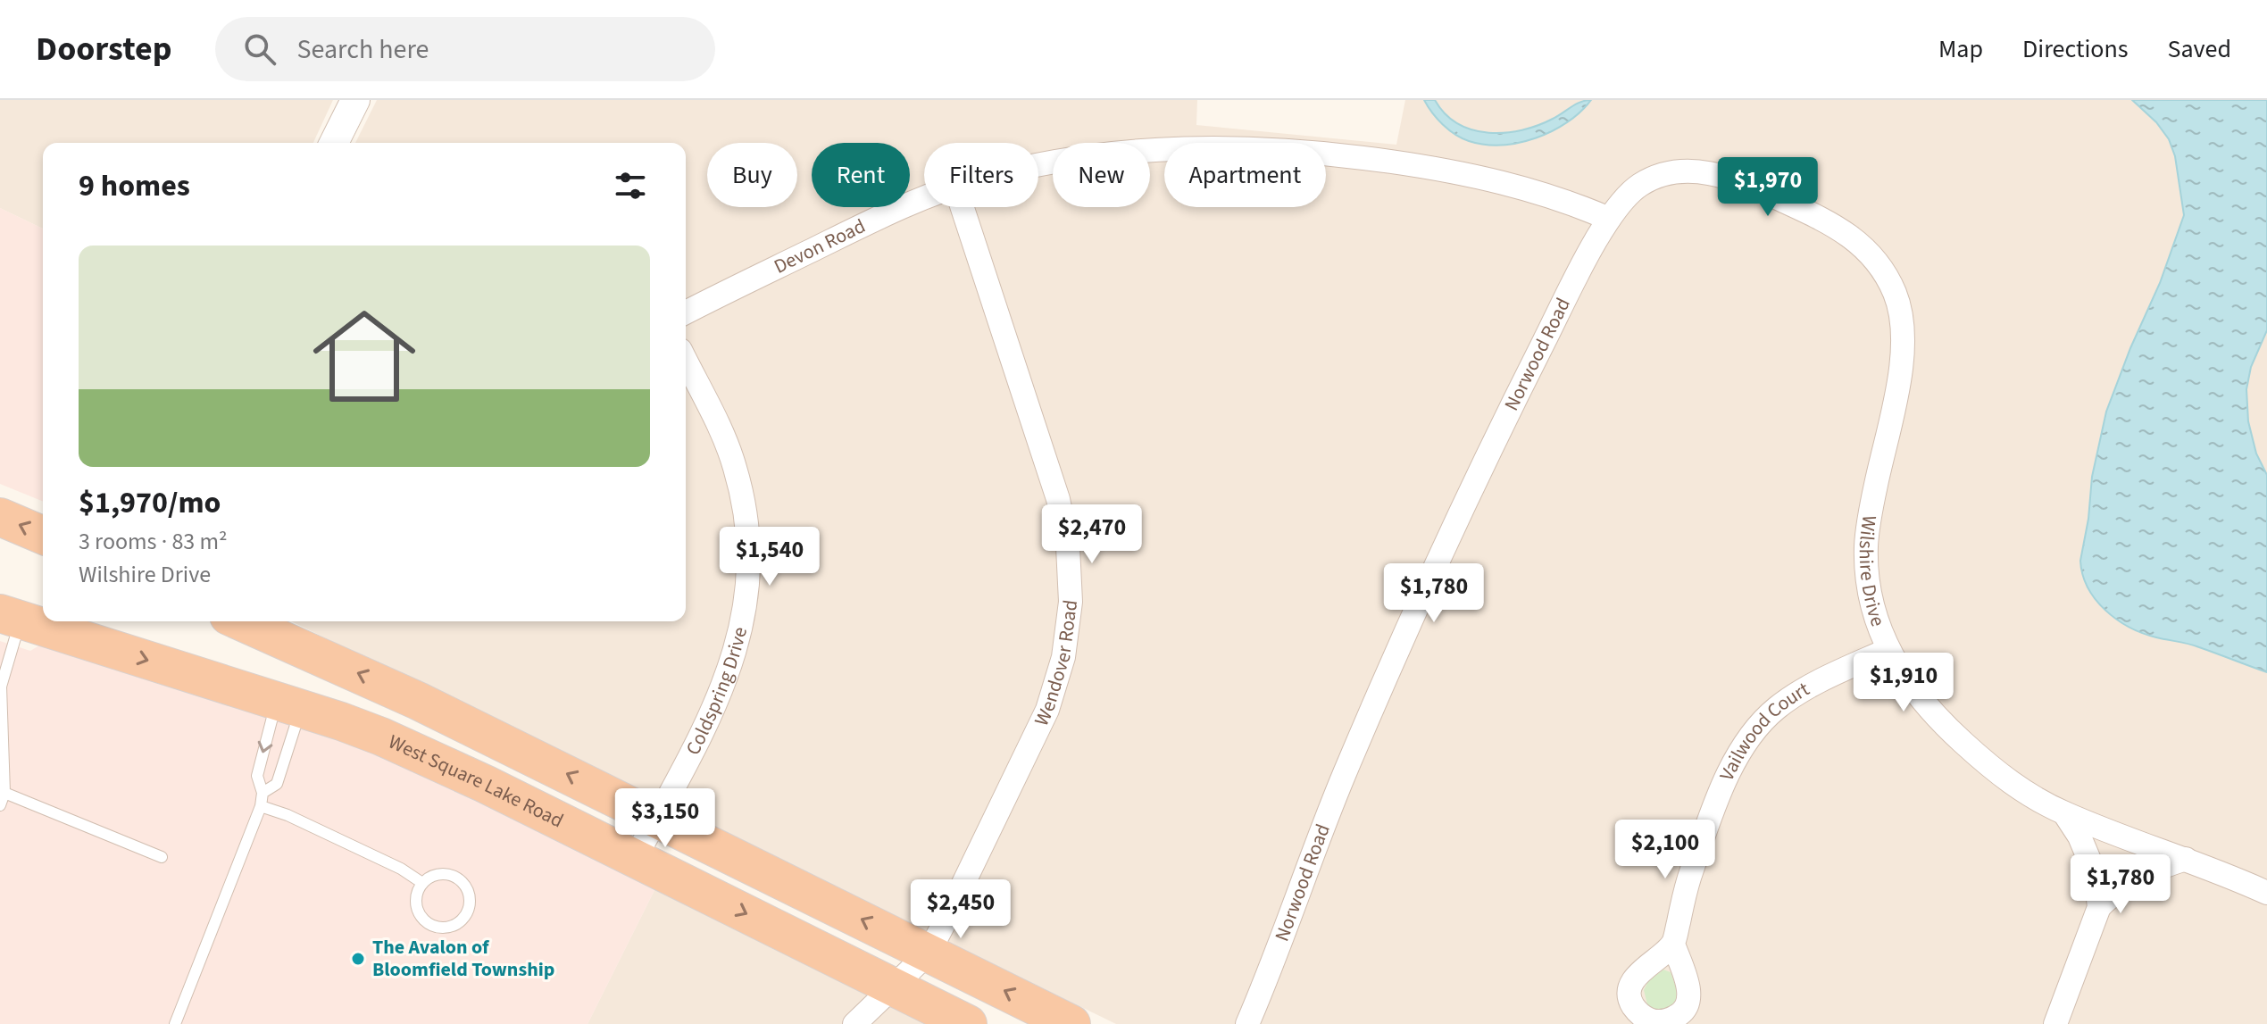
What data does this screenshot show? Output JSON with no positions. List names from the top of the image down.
{
  "streets": {
    "highway": ["West Square Lake Road"],
    "street": [
      "Devon Road",
      "Norwood Road",
      "Wilshire Drive",
      "Wendover Road",
      "Coldspring Drive",
      "Vailwood Court"
    ]
  },
  "crossings": [
    ["Devon Road", "Norwood Road"],
    ["Devon Road", "Wilshire Drive"],
    ["Norwood Road", "Wilshire Drive"],
    ["Wilshire Drive", "Vailwood Court"],
    ["Wendover Road", "West Square Lake Road"],
    ["Coldspring Drive", "West Square Lake Road"]
  ],
  "places": ["The Avalon of Bloomfield Township"],
  "page": {
    "header": "Doorstep",
    "search": "Search here",
    "nav": ["Map", "Directions", "Saved"],
    "chip": [
      "Buy",
      "Rent",
      "Filters",
      "New",
      "Apartment"
    ],
    "heading": "9 homes",
    "price": [
      "$1,970",
      "$2,470",
      "$1,540",
      "$1,780",
      "$1,910",
      "$3,150",
      "$2,100",
      "$1,780",
      "$2,450"
    ],
    "list": [
      {
        "name": "$1,970/mo",
        "note": "3 rooms · 83 m² · Wilshire Drive"
      }
    ]
  }
}
